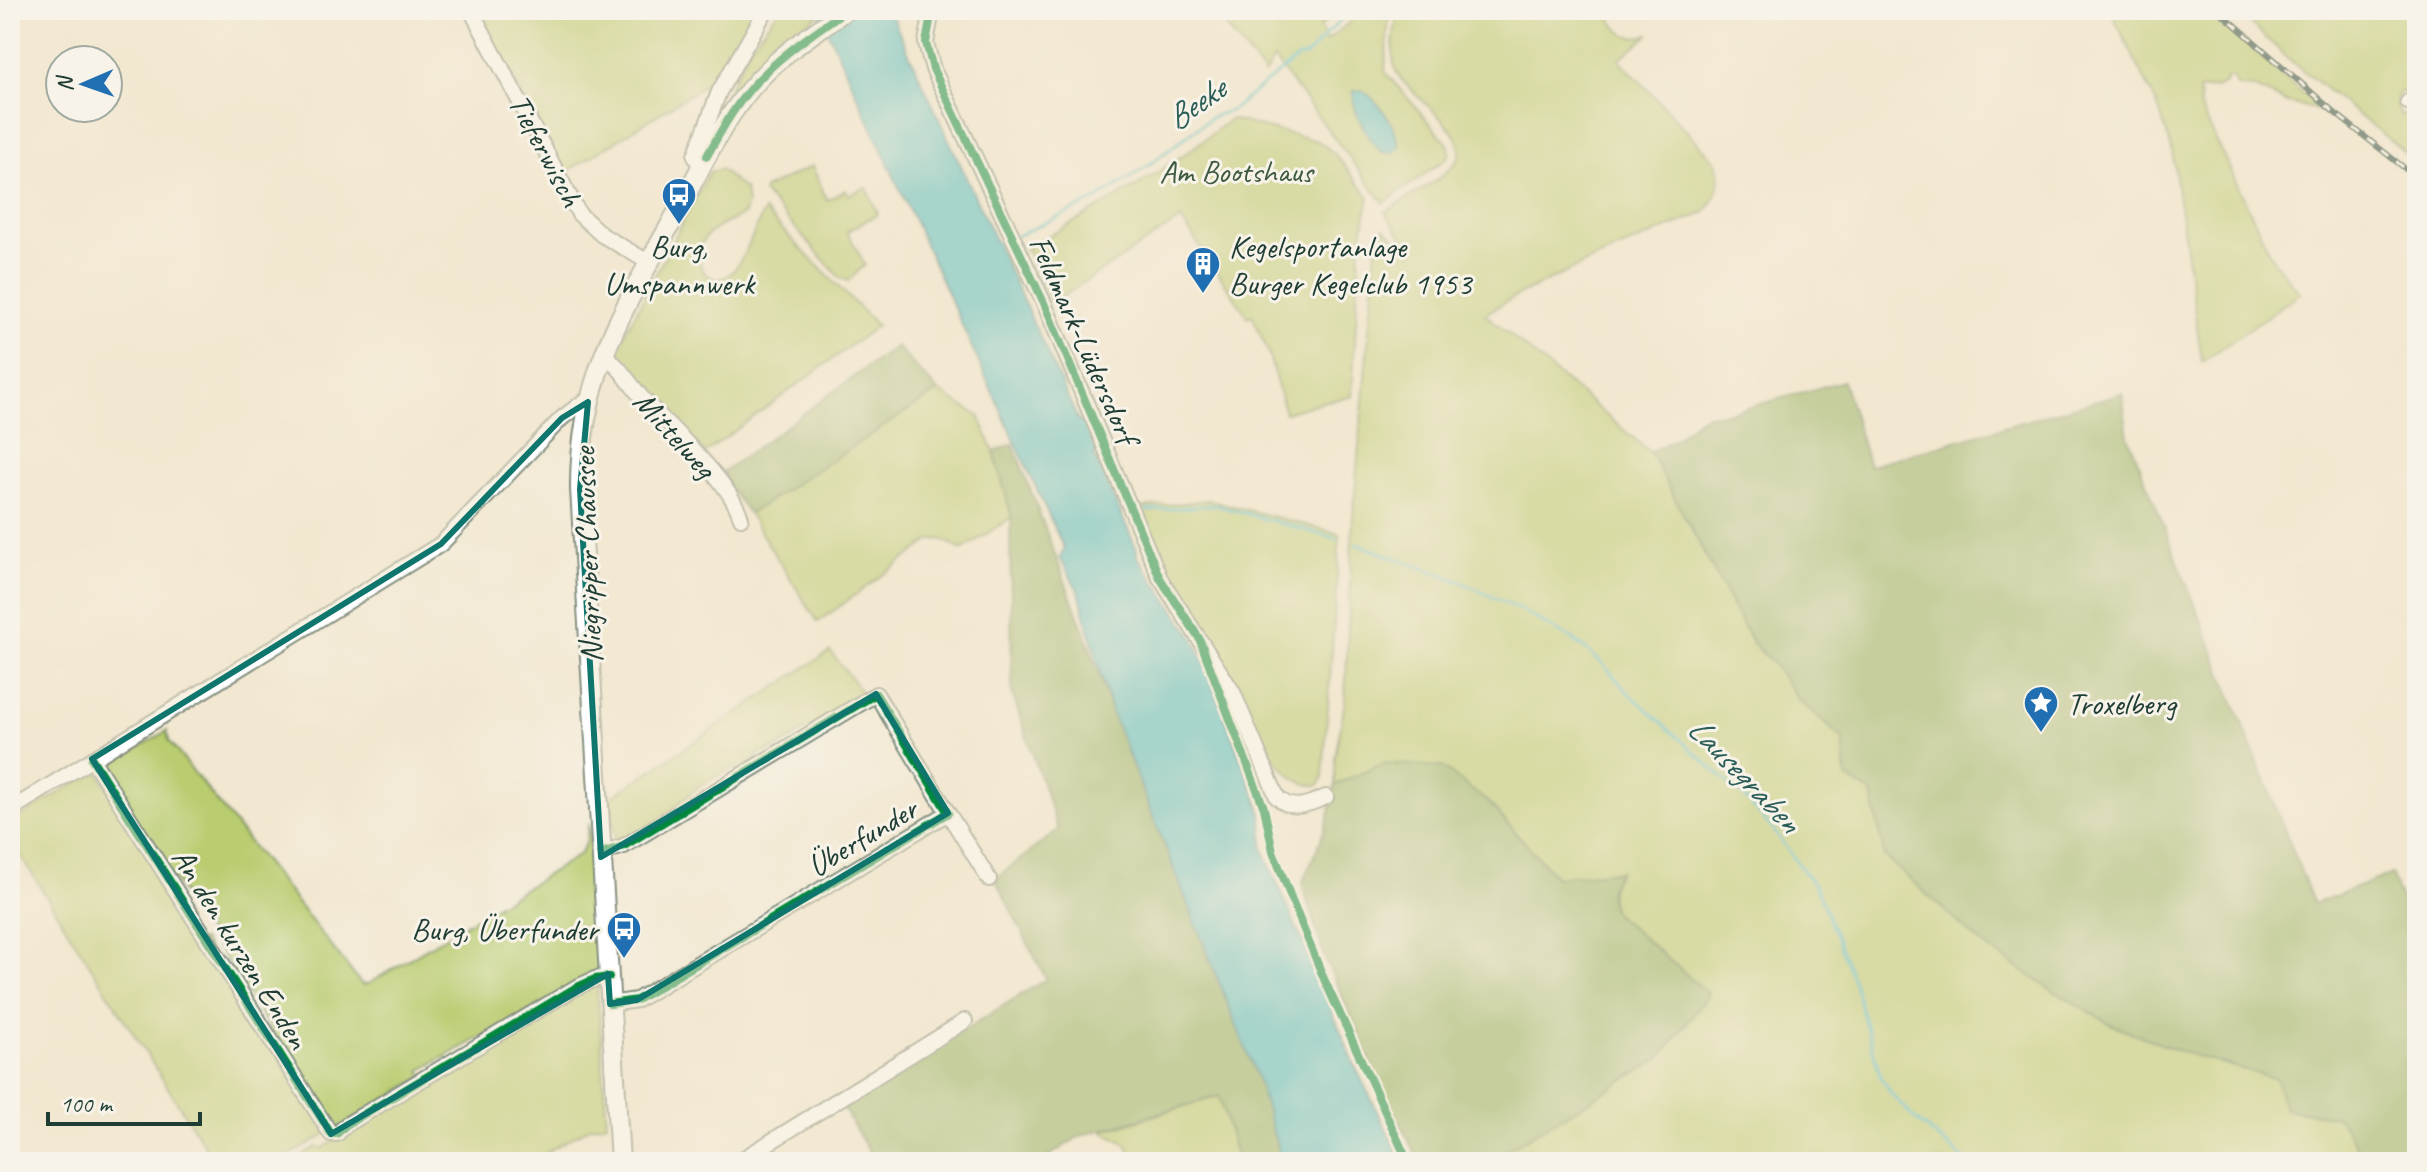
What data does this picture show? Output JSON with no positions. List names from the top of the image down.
{
  "streets": {
    "main road": ["Niegripper Chaussee"],
    "street": [
      "Tieferwisch",
      "Feldmark-Lüdersdorf",
      "Mittelweg",
      "Überfunder",
      "An den kurzen Enden"
    ]
  },
  "crossings": [
    ["Tieferwisch", "Niegripper Chaussee"],
    ["Mittelweg", "Niegripper Chaussee"],
    ["Niegripper Chaussee", "Überfunder"],
    ["Niegripper Chaussee", "An den kurzen Enden"]
  ],
  "water": ["Beeke", "Lausegraben"],
  "parks": ["Am Bootshaus"],
  "places": {
    "bus stop": ["Burg, Umspannwerk", "Burg, Überfunder"],
    "building": ["Kegelsportanlage Burger Kegelclub 1953"],
    "place": ["Troxelberg"]
  },
  "scale_bar": "100 m",
  "north": "left"
}
